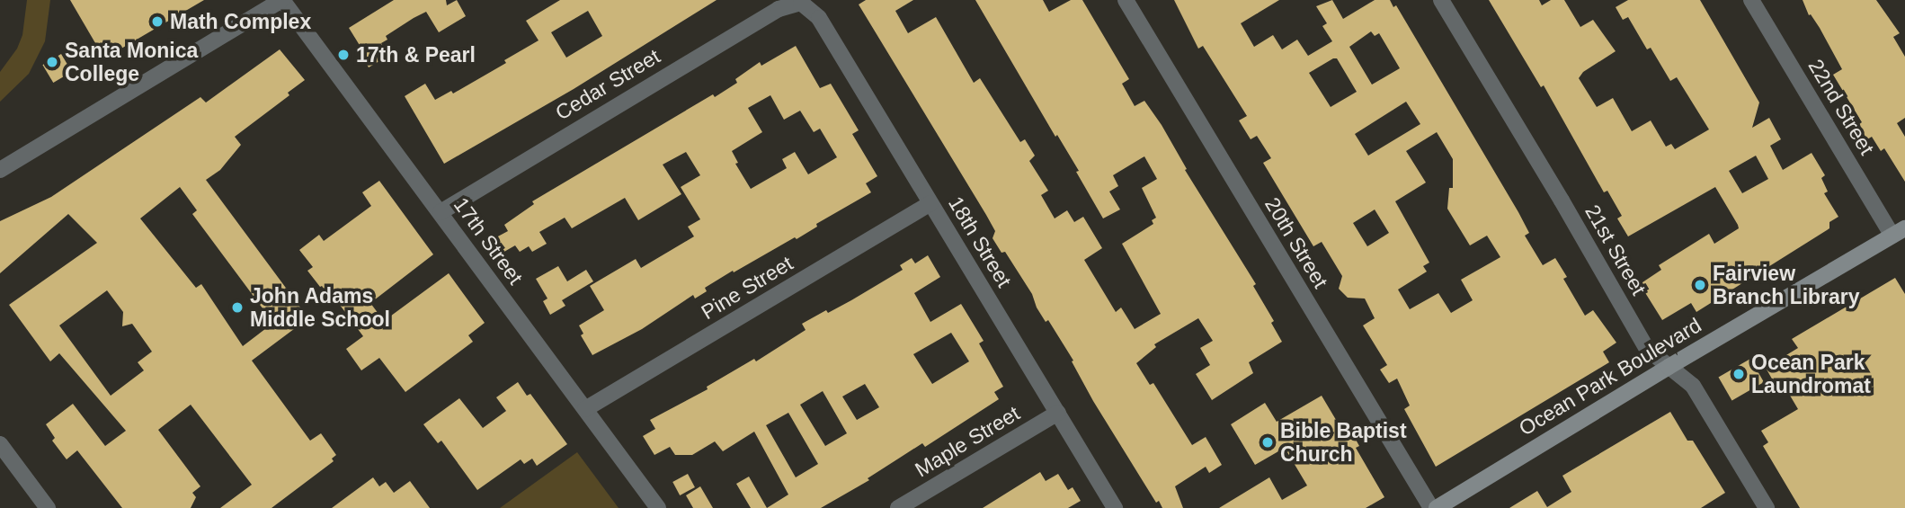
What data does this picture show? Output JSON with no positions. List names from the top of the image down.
{
  "streets": {
    "street": [
      "Cedar Street",
      "22nd Street",
      "17th Street",
      "18th Street",
      "20th Street",
      "21st Street",
      "Pine Street",
      "Ocean Park Boulevard",
      "Maple Street"
    ]
  },
  "crossings": [
    ["Cedar Street", "17th Street"],
    ["Cedar Street", "18th Street"],
    ["22nd Street", "Ocean Park Boulevard"],
    ["17th Street", "Pine Street"],
    ["18th Street", "Pine Street"],
    ["18th Street", "Maple Street"],
    ["21st Street", "Ocean Park Boulevard"]
  ],
  "places": [
    "Math Complex",
    "17th & Pearl",
    "Santa Monica College",
    "Fairview Branch Library",
    "John Adams Middle School",
    "Ocean Park Laundromat",
    "Bible Baptist Church"
  ]
}
